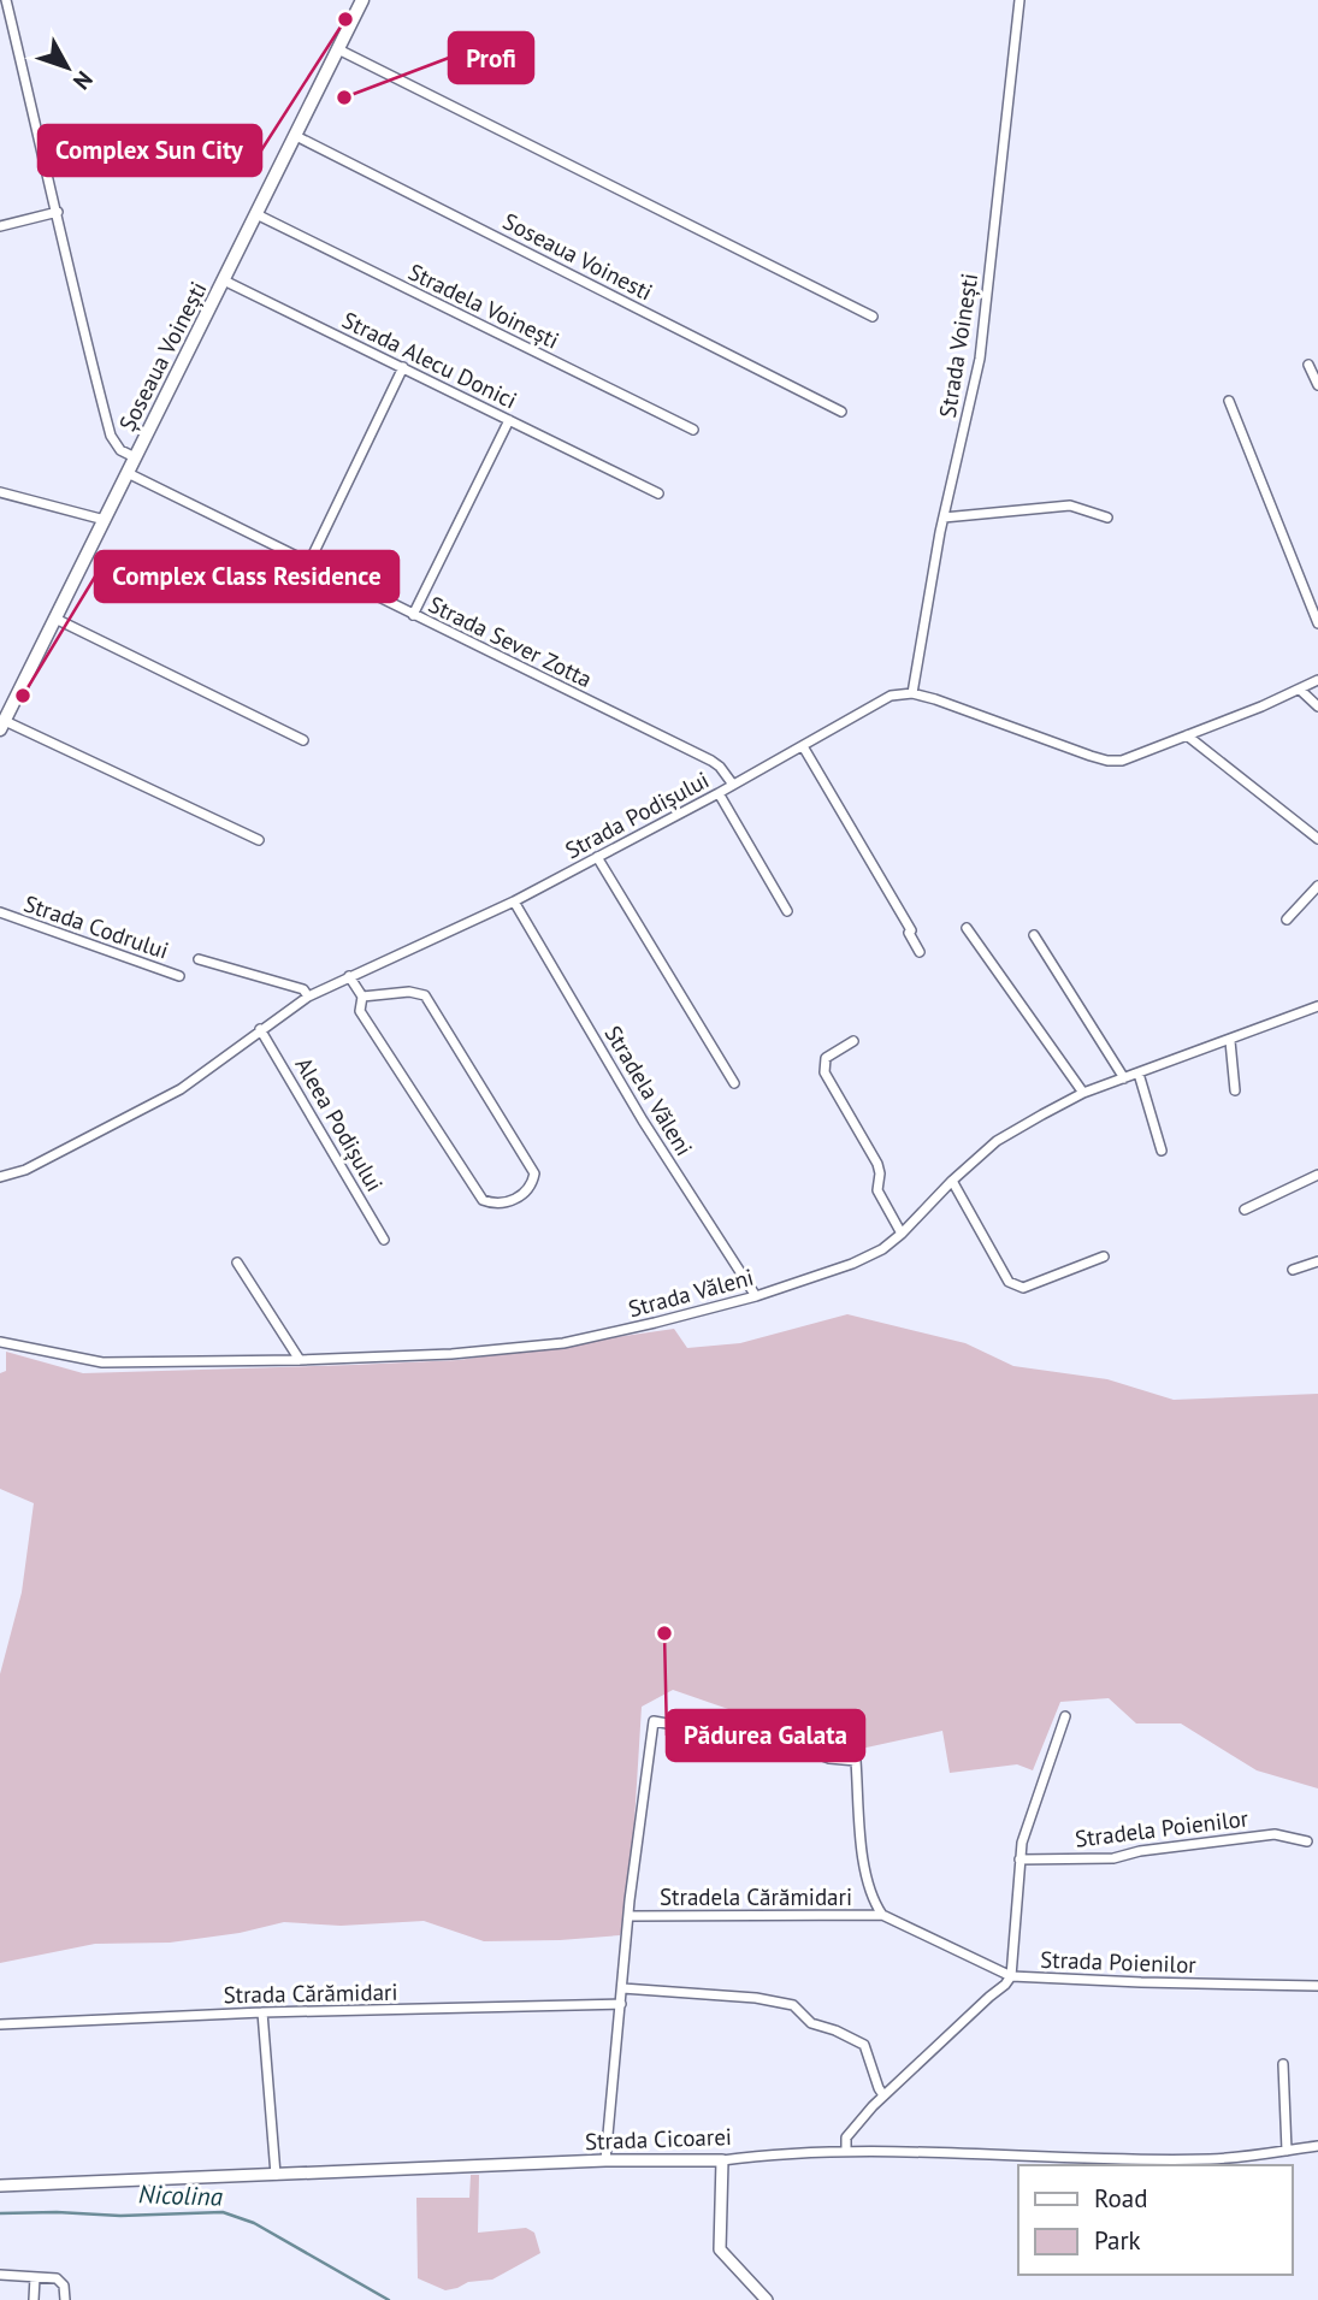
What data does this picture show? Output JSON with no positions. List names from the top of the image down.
{
  "streets": {
    "main road": ["Șoseaua Voinești"],
    "street": [
      "Soseaua Voinesti",
      "Stradela Voinești",
      "Strada Voinești",
      "Strada Alecu Donici",
      "Strada Sever Zotta",
      "Strada Podișului",
      "Strada Codrului",
      "Stradela Văleni",
      "Aleea Podișului",
      "Strada Văleni",
      "Stradela Poienilor",
      "Stradela Cărămidari",
      "Strada Poienilor",
      "Strada Cărămidari",
      "Strada Cicoarei"
    ]
  },
  "crossings": [
    ["Soseaua Voinesti", "Șoseaua Voinești"],
    ["Stradela Voinești", "Șoseaua Voinești"],
    ["Strada Voinești", "Strada Podișului"],
    ["Șoseaua Voinești", "Strada Alecu Donici"],
    ["Șoseaua Voinești", "Strada Sever Zotta"],
    ["Strada Sever Zotta", "Strada Podișului"],
    ["Strada Podișului", "Stradela Văleni"],
    ["Strada Podișului", "Aleea Podișului"],
    ["Stradela Văleni", "Strada Văleni"],
    ["Stradela Cărămidari", "Strada Poienilor"],
    ["Stradela Cărămidari", "Strada Cărămidari"],
    ["Stradela Cărămidari", "Strada Cicoarei"],
    ["Strada Poienilor", "Strada Cicoarei"]
  ],
  "water": ["Nicolina"],
  "places": [
    "Complex Sun City",
    "Profi",
    "Complex Class Residence",
    "Pădurea Galata"
  ],
  "legend": ["Road", "Park"],
  "north": "bottom right"
}
